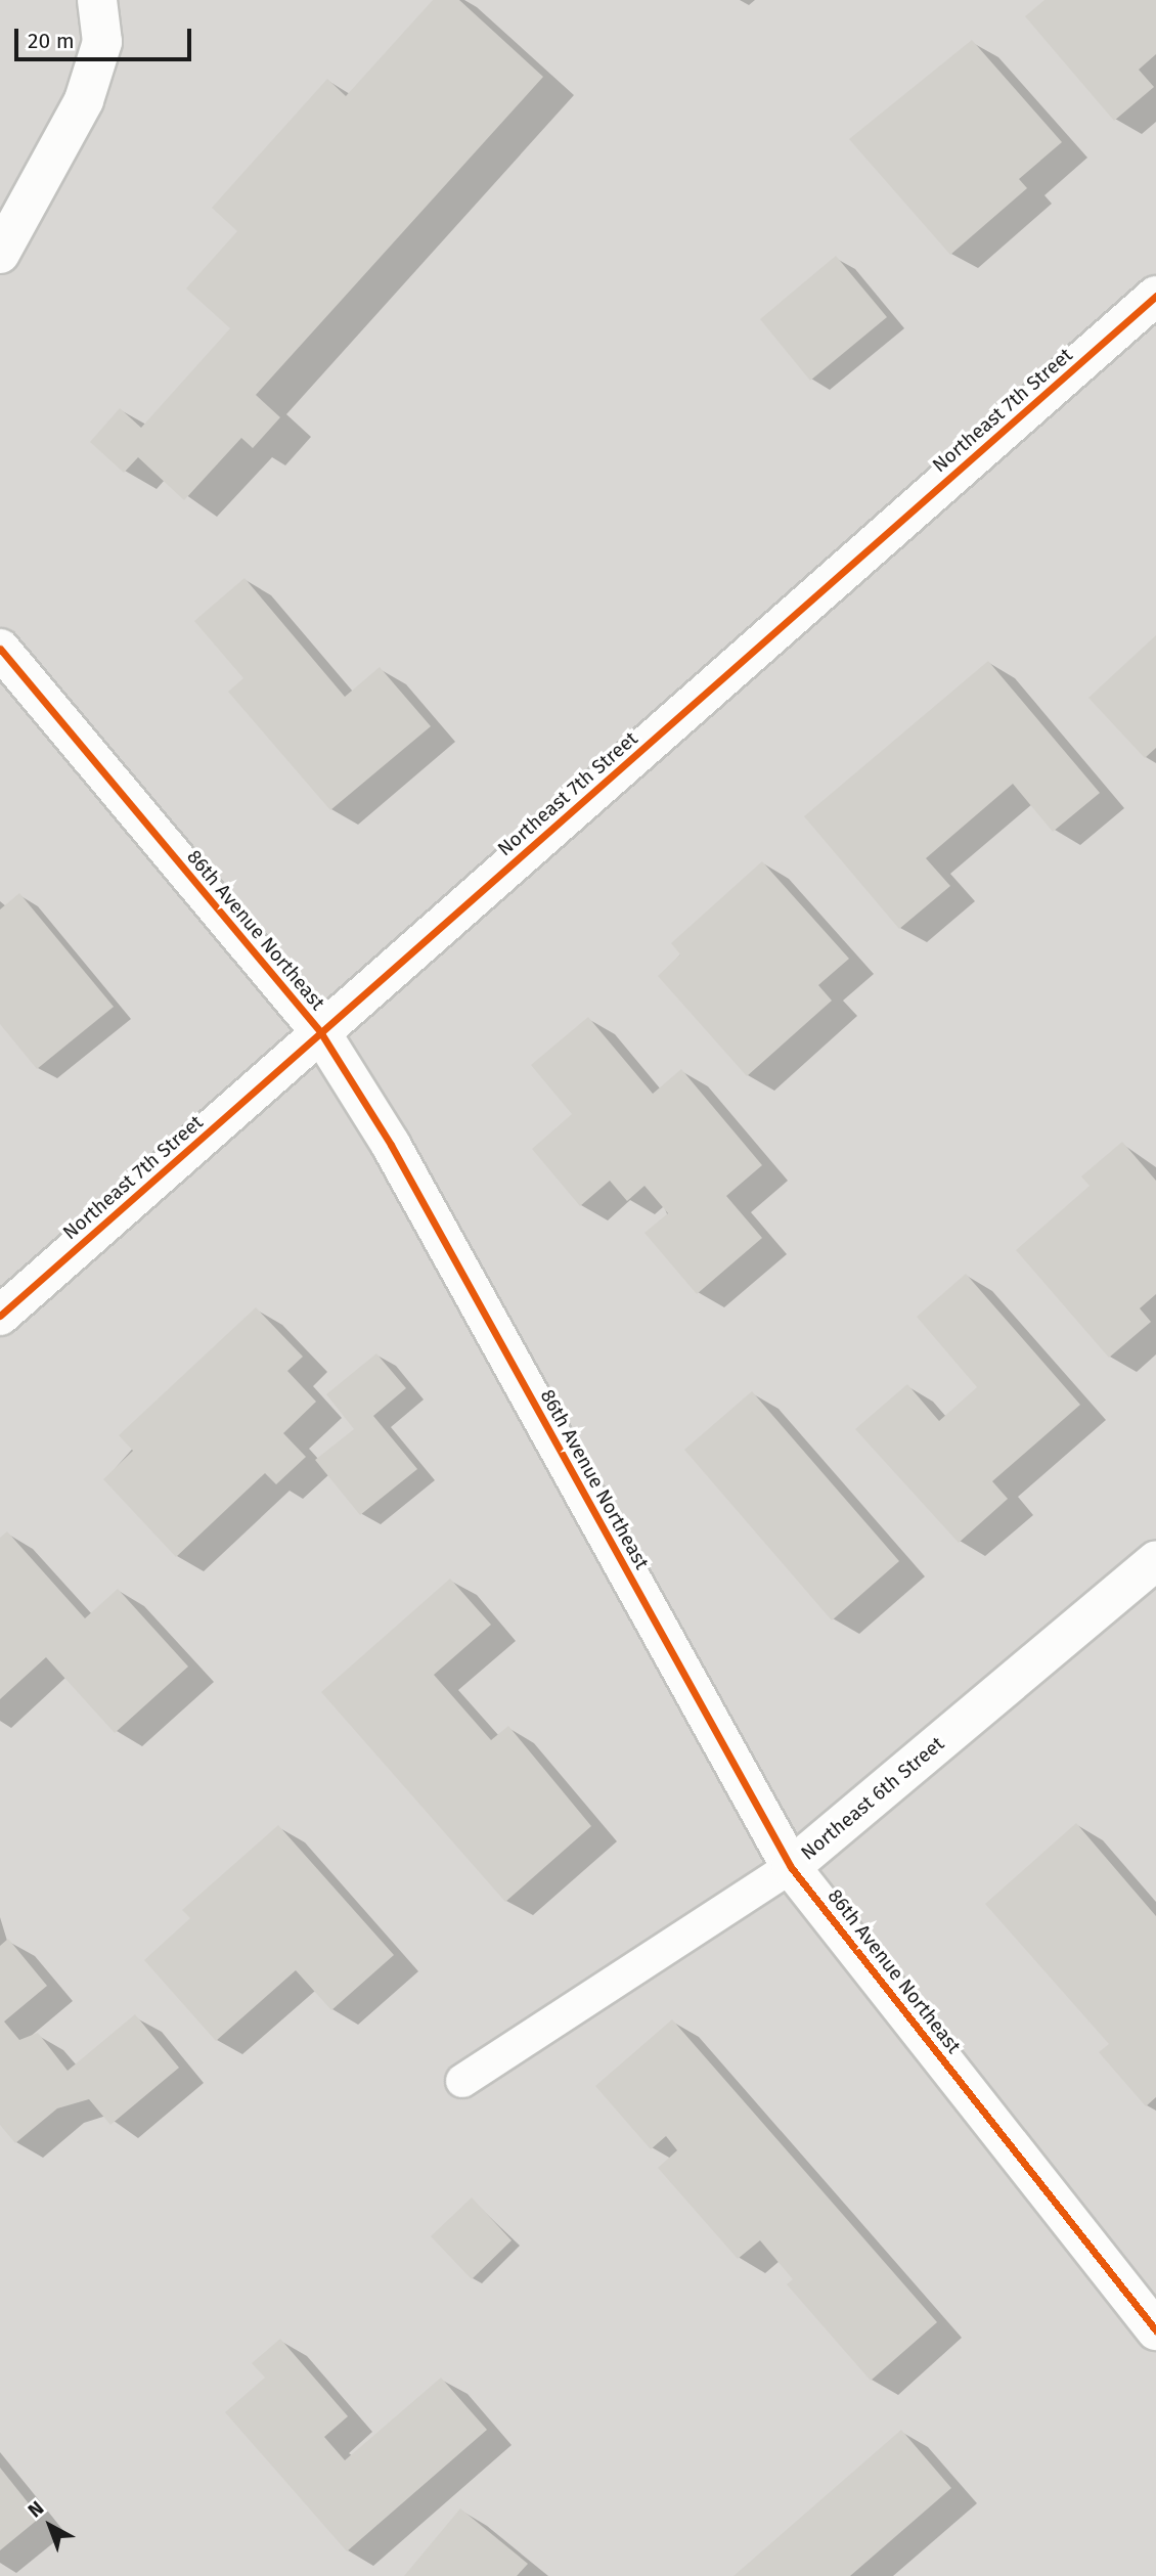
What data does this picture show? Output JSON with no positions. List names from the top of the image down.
{
  "streets": {
    "street": ["Northeast 7th Street", "86th Avenue Northeast", "Northeast 6th Street"]
  },
  "crossings": [
    ["Northeast 7th Street", "86th Avenue Northeast"],
    ["86th Avenue Northeast", "Northeast 6th Street"]
  ],
  "scale_bar": "20 m",
  "north": "top left"
}
